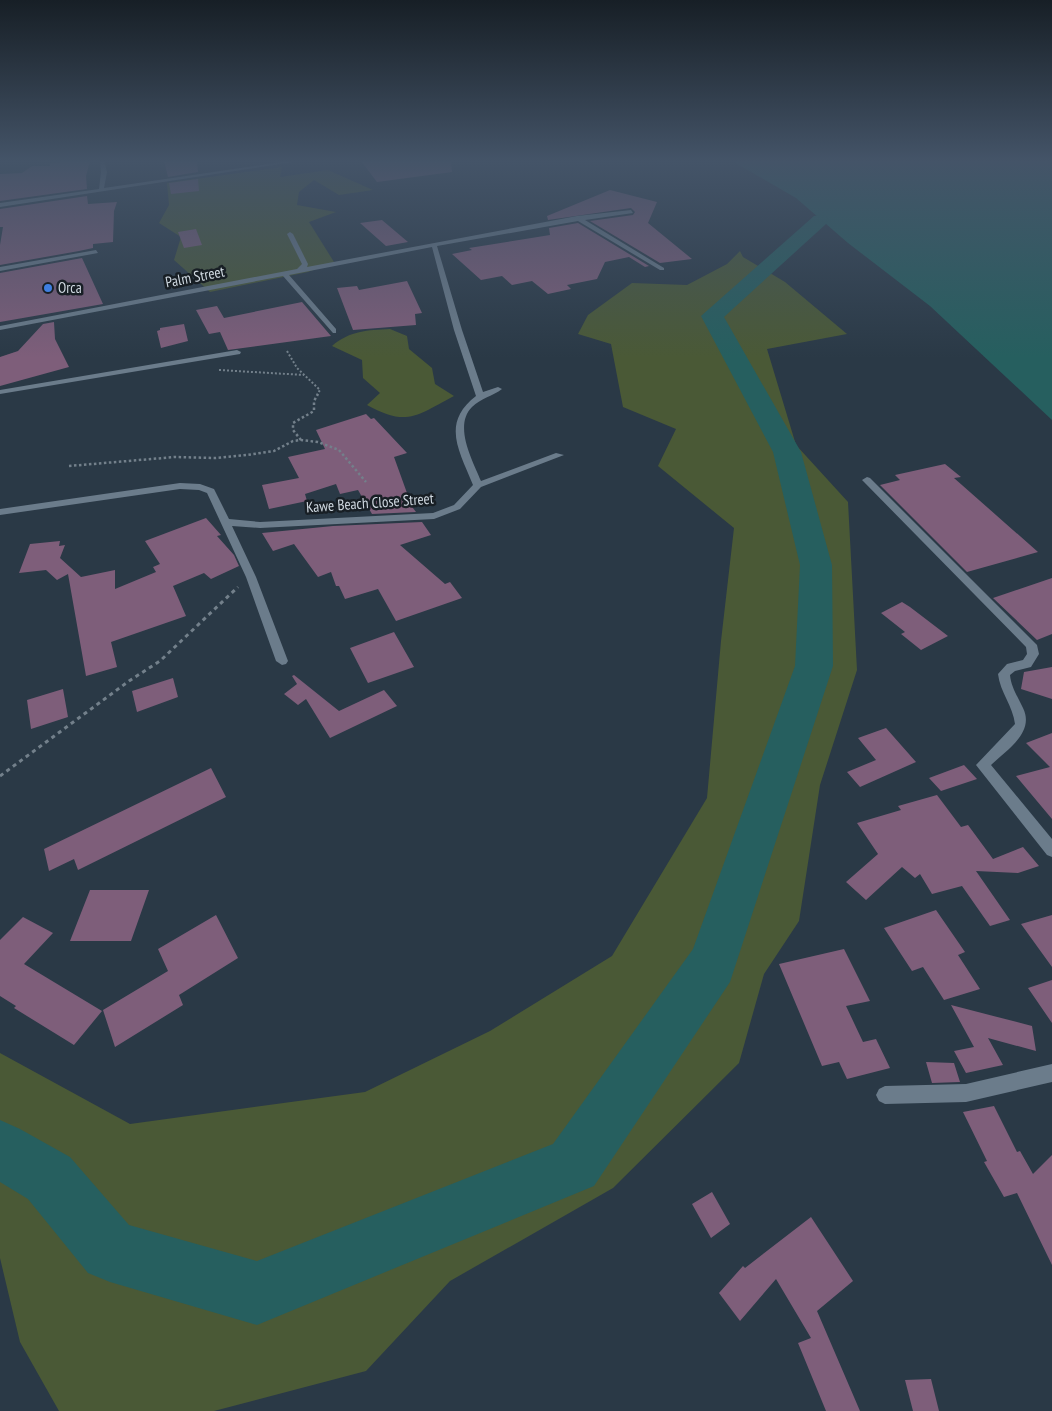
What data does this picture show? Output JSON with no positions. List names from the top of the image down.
{
  "streets": {
    "street": ["Palm Street", "Kawe Beach Close Street"]
  },
  "places": ["Orca"]
}
